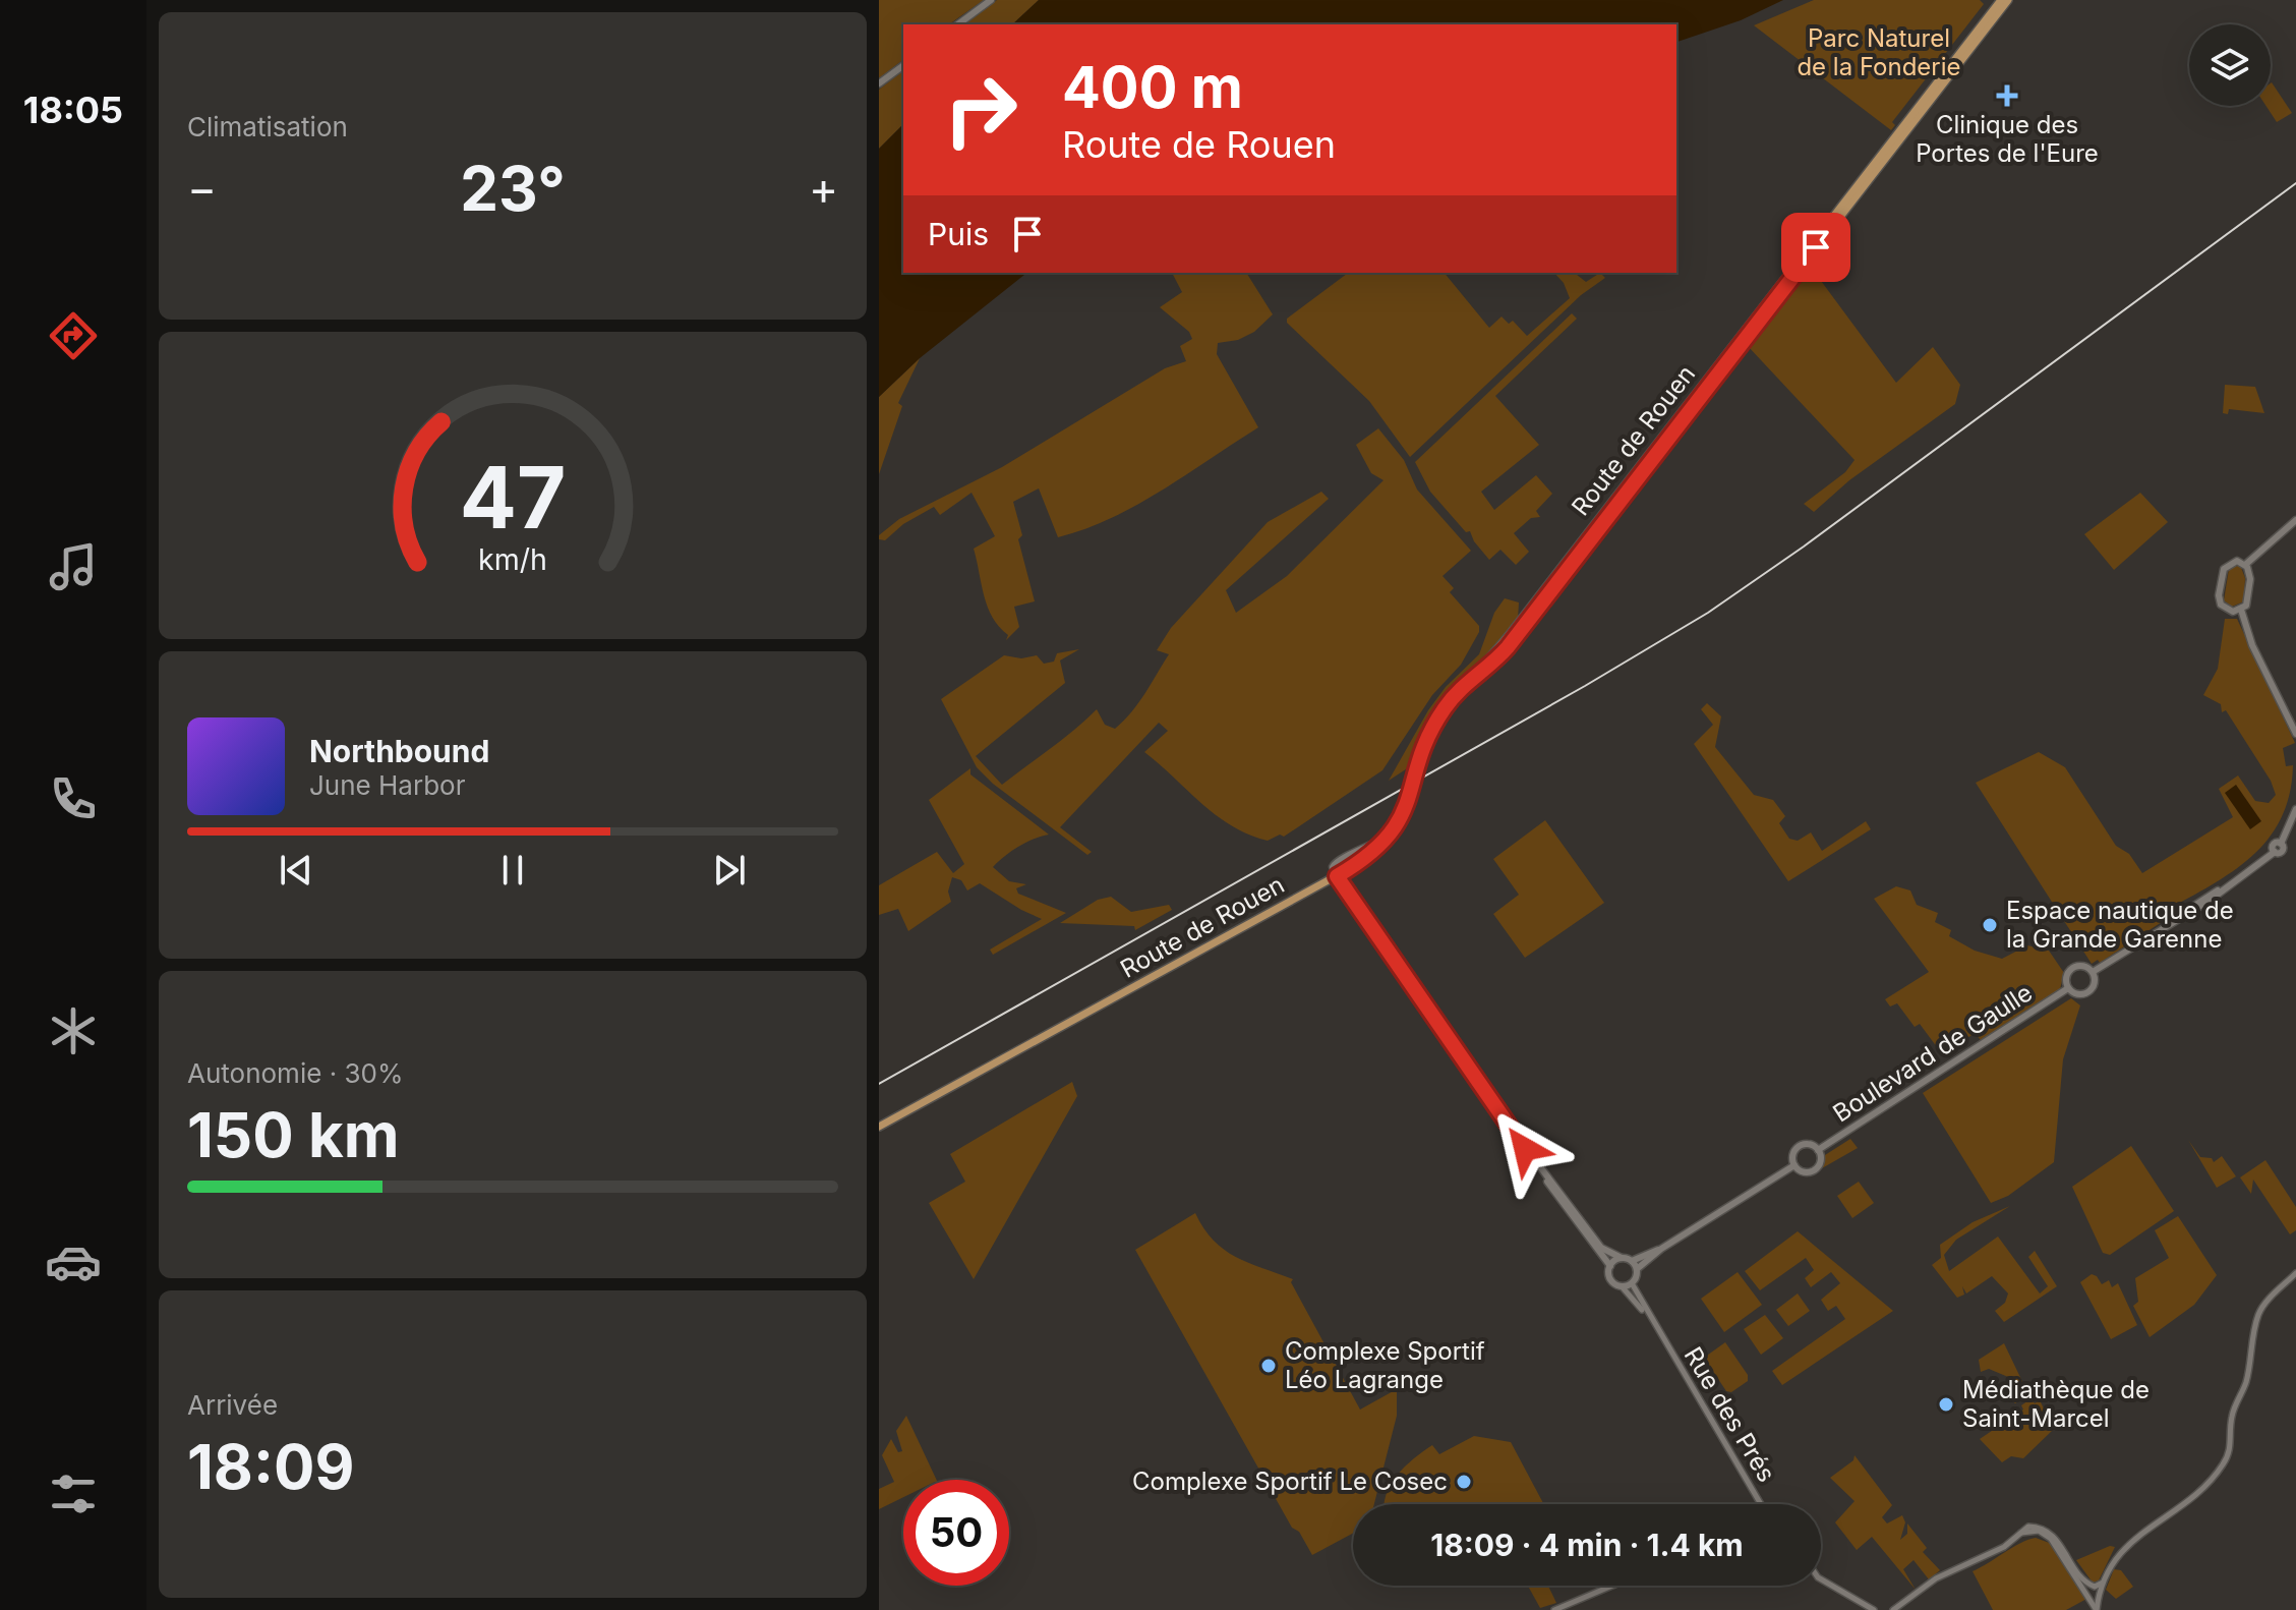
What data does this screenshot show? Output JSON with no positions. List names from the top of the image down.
{
  "streets": {
    "main road": ["Route de Rouen", "Boulevard de Gaulle"],
    "street": ["Rue des Prés"]
  },
  "parks": ["Parc Naturel de la Fonderie"],
  "places": {
    "health": ["Clinique des Portes de l'Eure"],
    "other": [
      "Espace nautique de la Grande Garenne",
      "Complexe Sportif Léo Lagrange",
      "Médiathèque de Saint-Marcel",
      "Complexe Sportif Le Cosec"
    ]
  },
  "page": {
    "tabs": "18:05",
    "tile": [
      "Climatisation",
      ["Autonomie · 30%", "150 km"],
      ["Arrivée", "18:09"]
    ],
    "turn": ["400 m", "Route de Rouen"],
    "heat": ["−", "23°", "+"],
    "then": "Puis",
    "song": ["Northbound", "June Harbor"],
    "limit": "50",
    "trip": "18:09 · 4 min · 1.4 km",
    "gauge": ["47", "km/h"]
  }
}
